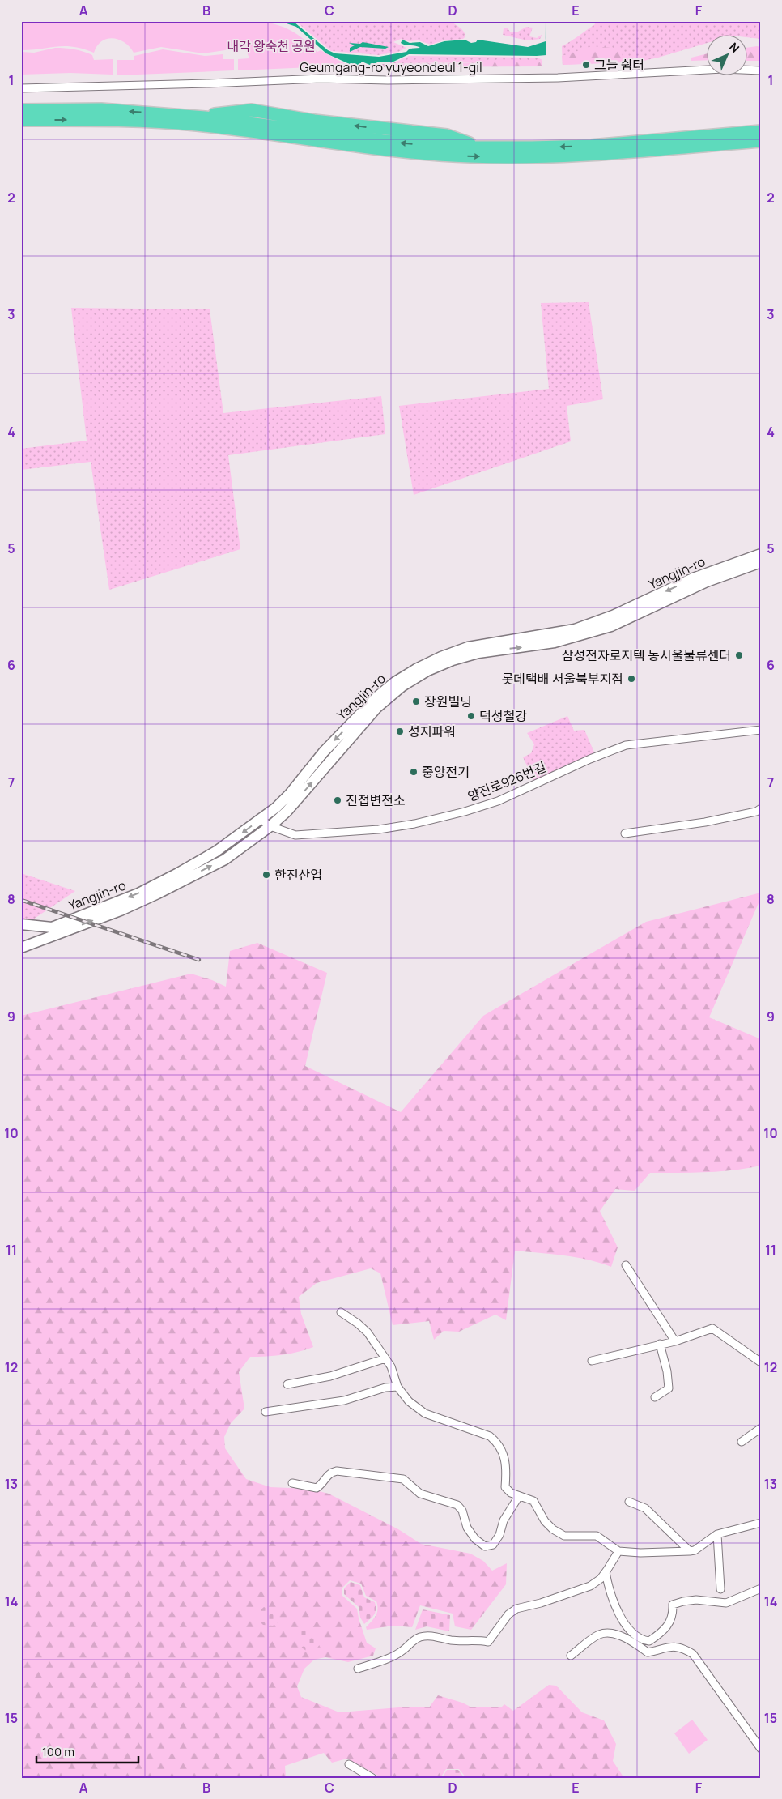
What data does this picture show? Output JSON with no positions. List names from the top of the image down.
{
  "streets": {
    "main road": ["Yangjin-ro"],
    "street": ["Geumgang-ro yuyeondeul 1-gil", "양진로926번길"]
  },
  "crossings": [
    ["Yangjin-ro", "양진로926번길"]
  ],
  "parks": ["내각 왕숙천 공원"],
  "places": [
    "그늘 쉼터",
    "삼성전자로지텍 동서울물류센터",
    "롯데택배 서울북부지점",
    "장원빌딩",
    "덕성철강",
    "성지파워",
    "중앙전기",
    "진접변전소",
    "한진산업"
  ],
  "scale_bar": "100 m",
  "north": "top right",
  "grid": {
    "columns": [
      "A",
      "B",
      "C",
      "D",
      "E",
      "F"
    ],
    "rows": [
      "1",
      "2",
      "3",
      "4",
      "5",
      "6",
      "7",
      "8",
      "9",
      "10",
      "11",
      "12",
      "13",
      "14",
      "15"
    ]
  }
}
